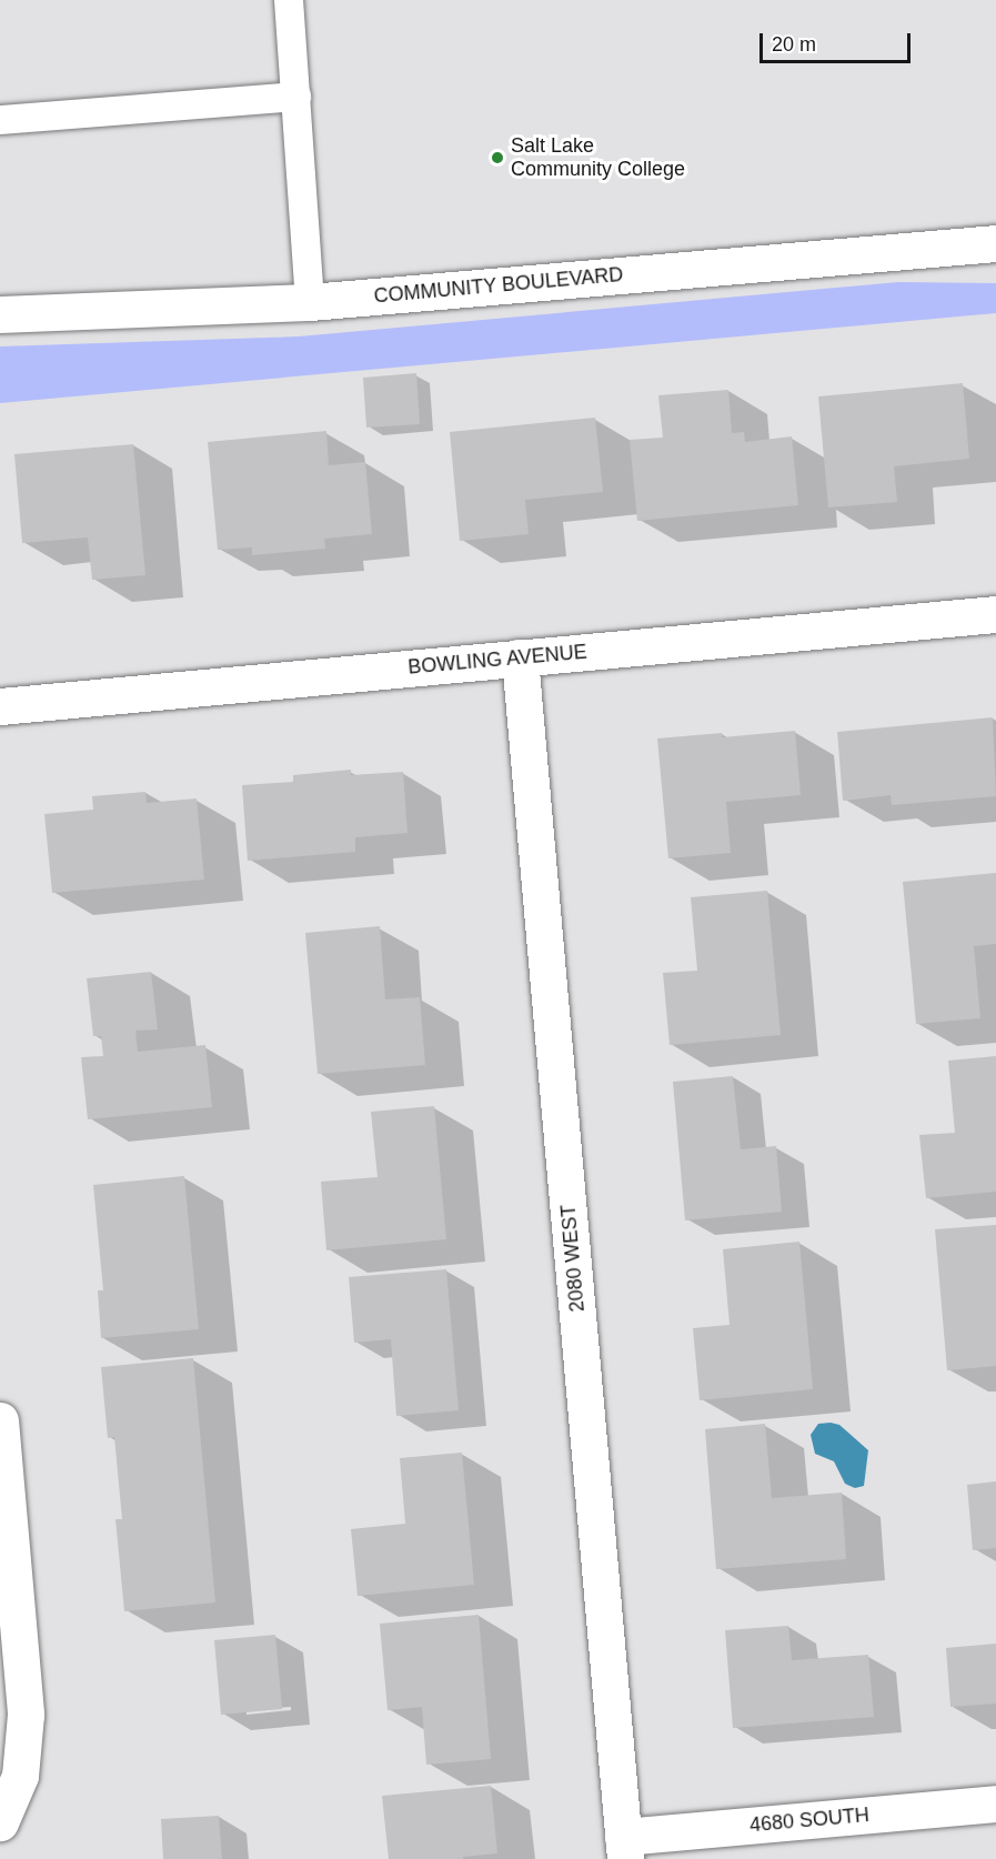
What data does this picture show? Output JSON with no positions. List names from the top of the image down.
{
  "streets": {
    "street": [
      "COMMUNITY BOULEVARD",
      "BOWLING AVENUE",
      "2080 WEST",
      "4680 SOUTH"
    ]
  },
  "crossings": [
    ["BOWLING AVENUE", "2080 WEST"],
    ["2080 WEST", "4680 SOUTH"]
  ],
  "places": ["Salt Lake Community College"],
  "scale_bar": "20 m"
}
